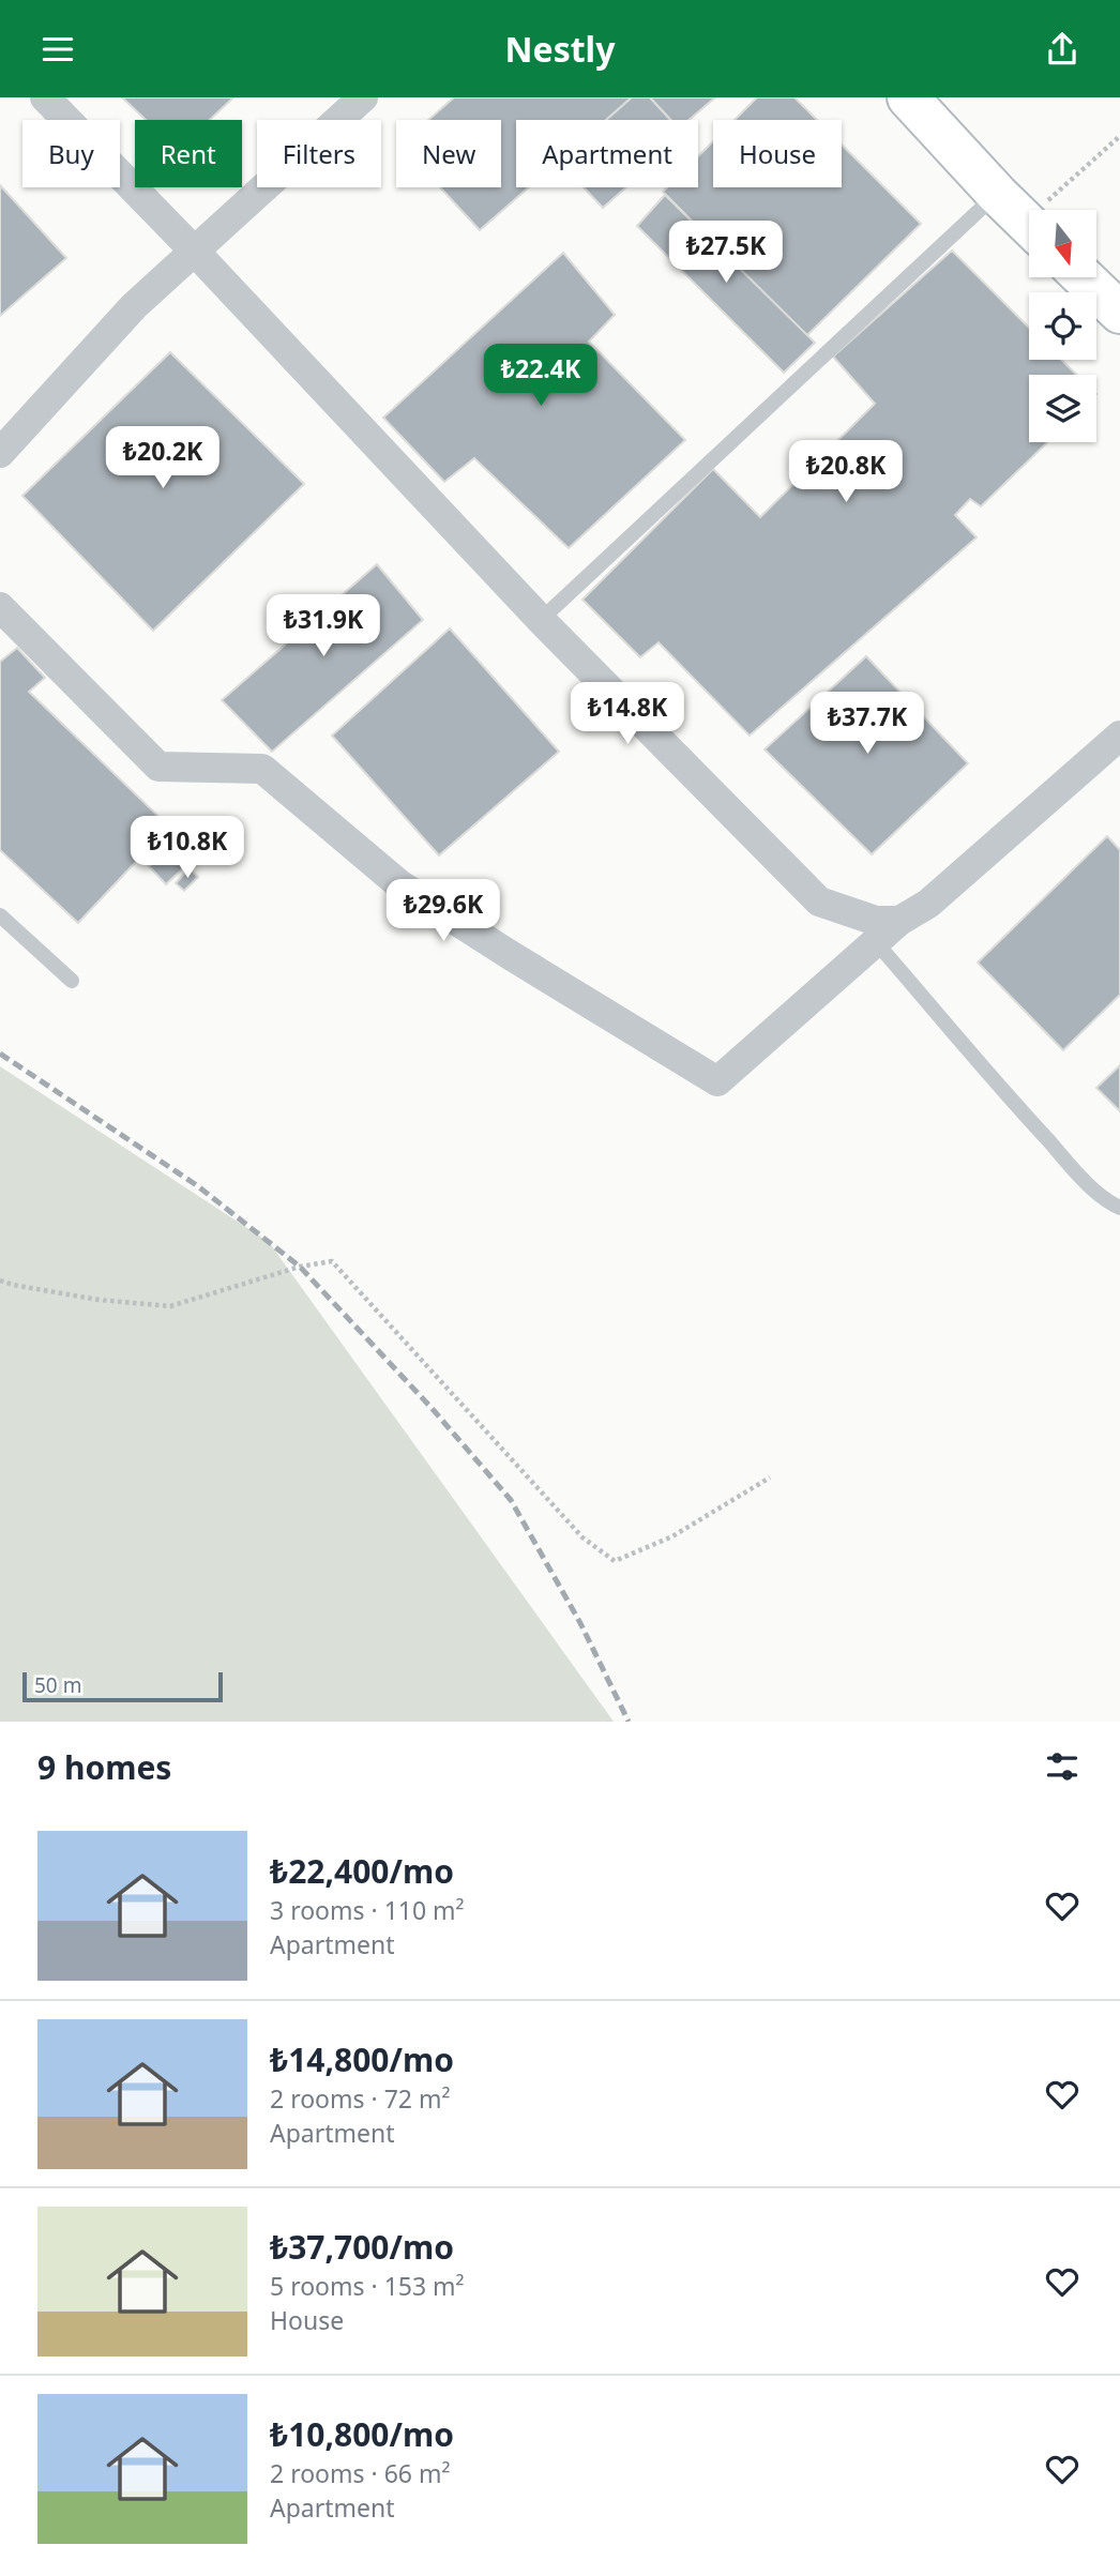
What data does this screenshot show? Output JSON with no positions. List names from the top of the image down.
{
  "scale_bar": "50 m",
  "north": "bottom",
  "page": {
    "header": "Nestly",
    "chip": [
      "Buy",
      "Rent",
      "Filters",
      "New",
      "Apartment",
      "House"
    ],
    "price": [
      "₺27.5K",
      "₺22.4K",
      "₺20.2K",
      "₺20.8K",
      "₺31.9K",
      "₺14.8K",
      "₺37.7K",
      "₺10.8K",
      "₺29.6K"
    ],
    "scale": "50 m",
    "heading": "9 homes",
    "list": [
      {
        "name": "₺22,400/mo",
        "note": "3 rooms · 110 m² · Apartment"
      },
      {
        "name": "₺14,800/mo",
        "note": "2 rooms · 72 m² · Apartment"
      },
      {
        "name": "₺37,700/mo",
        "note": "5 rooms · 153 m² · House"
      },
      {
        "name": "₺10,800/mo",
        "note": "2 rooms · 66 m² · Apartment"
      }
    ]
  }
}
